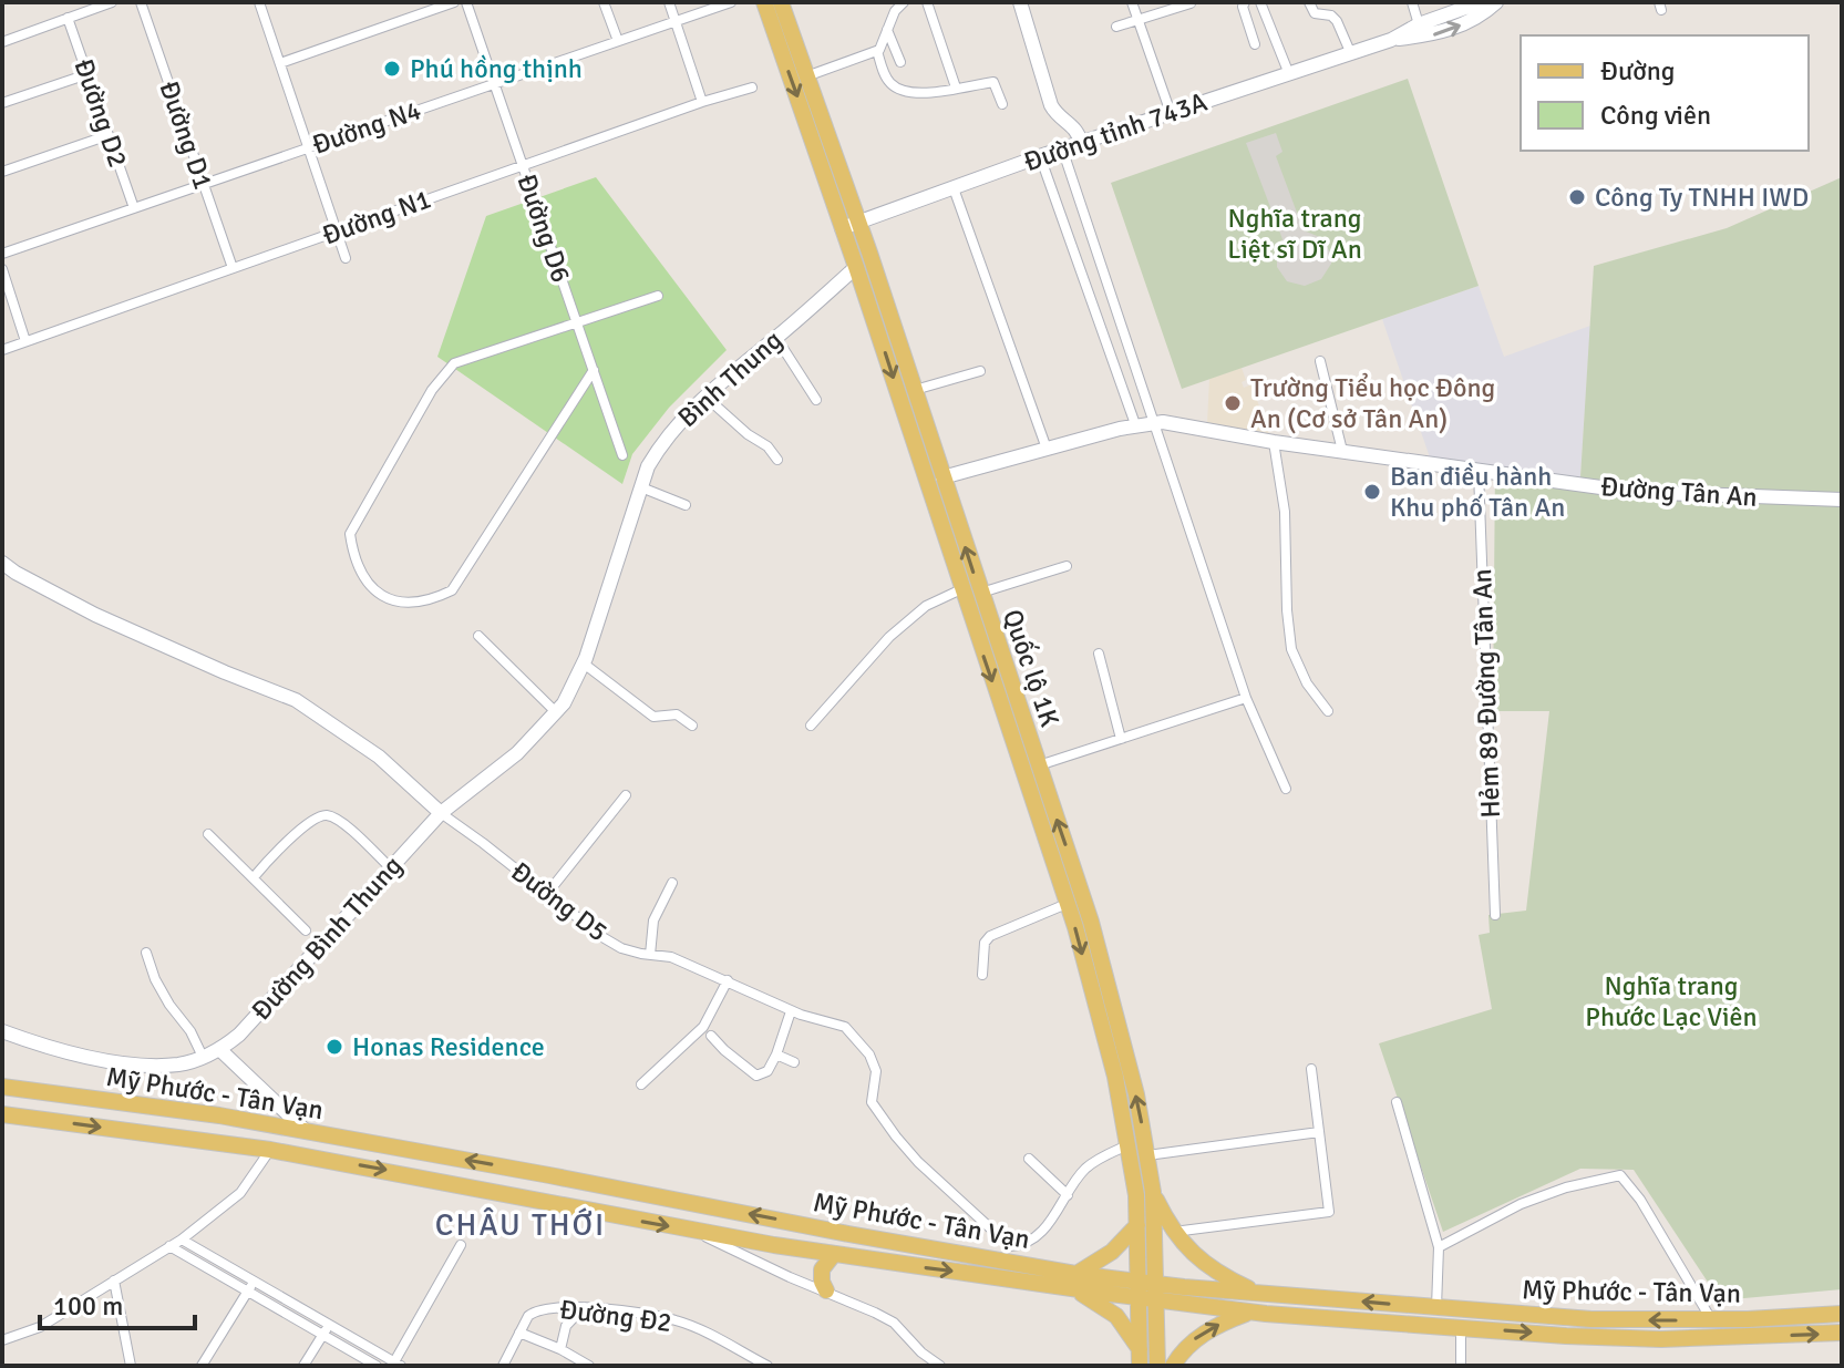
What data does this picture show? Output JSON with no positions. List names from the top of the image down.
{
  "streets": {
    "main road": ["Quốc lộ 1K", "Mỹ Phước - Tân Vạn"],
    "street": [
      "Đường D2",
      "Đường N4",
      "Đường tỉnh 743A",
      "Đường D1",
      "Đường N1",
      "Đường D6",
      "Bình Thung",
      "Đường Tân An",
      "Hẻm 89 Đường Tân An",
      "Đường D5",
      "Đường Bình Thung",
      "Đường Đ2"
    ]
  },
  "crossings": [
    ["Đường D2", "Đường N4"],
    ["Đường N4", "Đường D1"],
    ["Đường N4", "Đường D6"],
    ["Đường tỉnh 743A", "Quốc lộ 1K"],
    ["Đường D1", "Đường N1"],
    ["Đường N1", "Đường D6"],
    ["Bình Thung", "Quốc lộ 1K"],
    ["Bình Thung", "Đường Bình Thung"],
    ["Đường Tân An", "Quốc lộ 1K"],
    ["Đường Tân An", "Hẻm 89 Đường Tân An"],
    ["Quốc lộ 1K", "Mỹ Phước - Tân Vạn"],
    ["Đường D5", "Đường Bình Thung"]
  ],
  "districts": ["CHÂU THỚI"],
  "parks": ["Nghĩa trang Liệt sĩ Dĩ An", "Nghĩa trang Phước Lạc Viên"],
  "places": [
    "Phú hồng thịnh",
    "Công Ty TNHH IWD",
    "Trường Tiểu học Đông An (Cơ sở Tân An)",
    "Ban điều hành Khu phố Tân An",
    "Honas Residence"
  ],
  "legend": ["Đường", "Công viên"],
  "scale_bar": "100 m"
}
